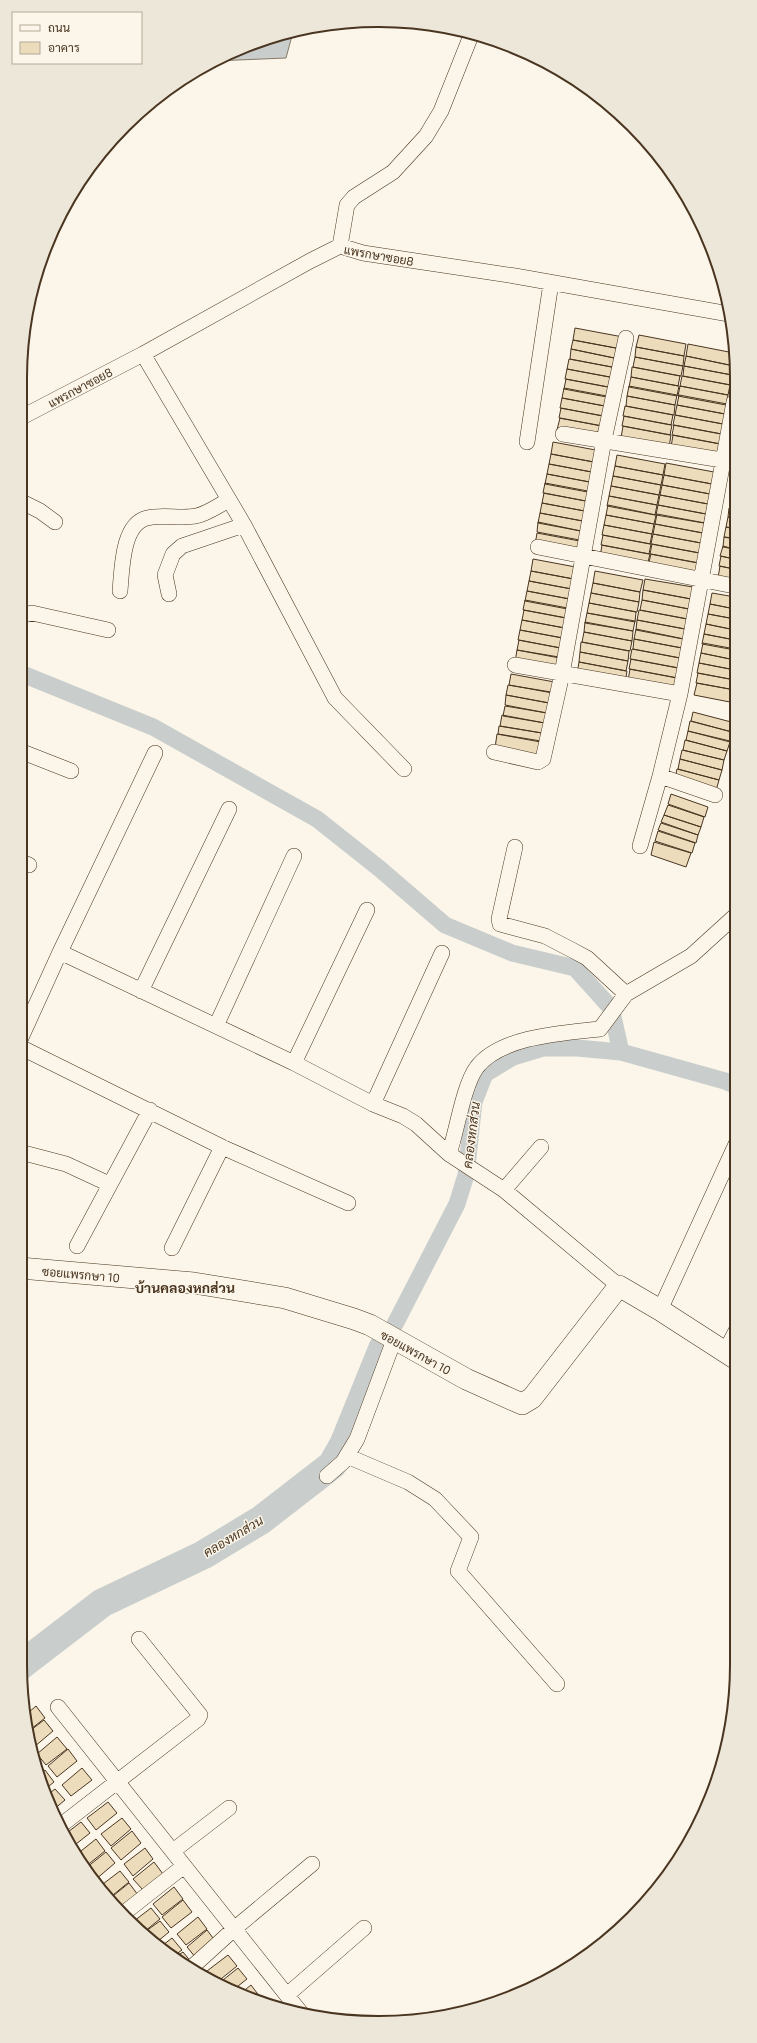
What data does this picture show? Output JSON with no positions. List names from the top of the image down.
{
  "streets": {
    "street": ["แพรกษาซอย8", "ซอยแพรกษา 10"]
  },
  "districts": ["บ้านคลองหกส่วน"],
  "water": ["คลองหกส่วน"],
  "legend": ["ถนน", "อาคาร"]
}
